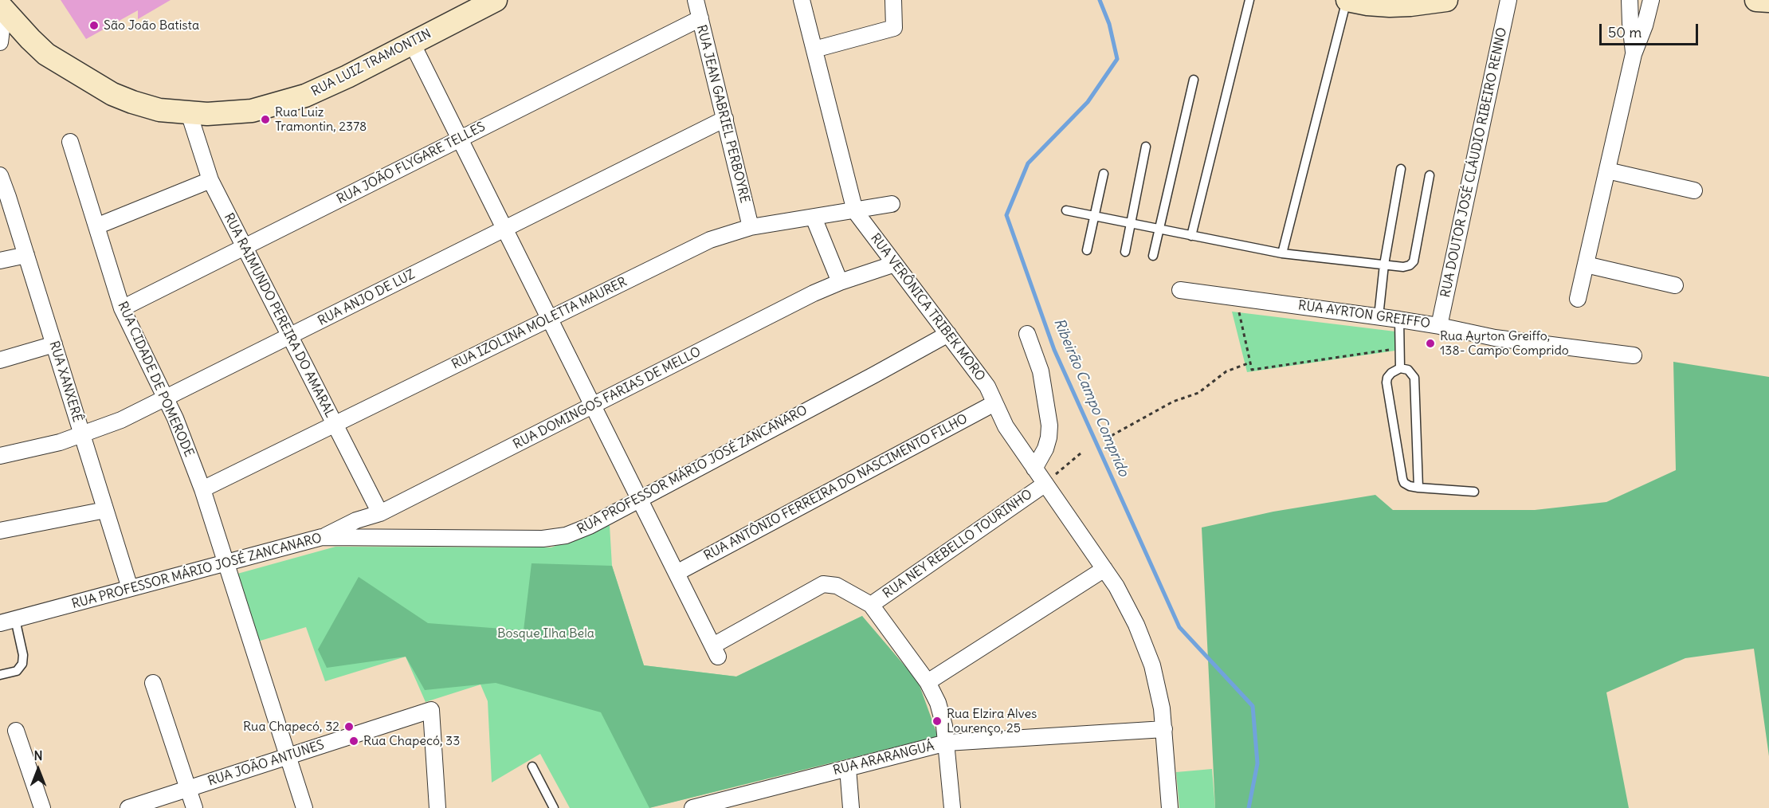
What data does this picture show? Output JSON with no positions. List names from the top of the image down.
{
  "streets": {
    "main road": ["RUA LUIZ TRAMONTIN"],
    "street": [
      "RUA JEAN GABRIEL PERBOYRE",
      "RUA DOUTOR JOSÉ CLÁUDIO RIBEIRO RENNO",
      "RUA JOÃO FLYGARE TELLES",
      "RUA ANJO DE LUZ",
      "RUA VERÔNICA TRIBEK MORO",
      "RUA AYRTON GREIFFO",
      "RUA RAIMUNDO PEREIRA DO AMARAL",
      "RUA IZOLINA MOLETTA MAURER",
      "RUA CIDADE DE POMERODE",
      "RUA XANXERÊ",
      "RUA DOMINGOS FARIAS DE MELLO",
      "RUA PROFESSOR MÁRIO JOSÉ ZANCANARO",
      "RUA ANTÔNIO FERREIRA DO NASCIMENTO FILHO",
      "RUA NEY REBELLO TOURINHO",
      "RUA ARARANGUÁ",
      "RUA JOÃO ANTUNES"
    ]
  },
  "crossings": [
    ["RUA LUIZ TRAMONTIN", "RUA RAIMUNDO PEREIRA DO AMARAL"],
    ["RUA JEAN GABRIEL PERBOYRE", "RUA JOÃO FLYGARE TELLES"],
    ["RUA JEAN GABRIEL PERBOYRE", "RUA ANJO DE LUZ"],
    ["RUA JEAN GABRIEL PERBOYRE", "RUA IZOLINA MOLETTA MAURER"],
    ["RUA DOUTOR JOSÉ CLÁUDIO RIBEIRO RENNO", "RUA AYRTON GREIFFO"],
    ["RUA JOÃO FLYGARE TELLES", "RUA RAIMUNDO PEREIRA DO AMARAL"],
    ["RUA JOÃO FLYGARE TELLES", "RUA CIDADE DE POMERODE"],
    ["RUA ANJO DE LUZ", "RUA RAIMUNDO PEREIRA DO AMARAL"],
    ["RUA ANJO DE LUZ", "RUA CIDADE DE POMERODE"],
    ["RUA ANJO DE LUZ", "RUA XANXERÊ"],
    ["RUA VERÔNICA TRIBEK MORO", "RUA IZOLINA MOLETTA MAURER"],
    ["RUA VERÔNICA TRIBEK MORO", "RUA DOMINGOS FARIAS DE MELLO"],
    ["RUA VERÔNICA TRIBEK MORO", "RUA PROFESSOR MÁRIO JOSÉ ZANCANARO"],
    ["RUA VERÔNICA TRIBEK MORO", "RUA ANTÔNIO FERREIRA DO NASCIMENTO FILHO"],
    ["RUA VERÔNICA TRIBEK MORO", "RUA NEY REBELLO TOURINHO"],
    ["RUA VERÔNICA TRIBEK MORO", "RUA ARARANGUÁ"],
    ["RUA RAIMUNDO PEREIRA DO AMARAL", "RUA IZOLINA MOLETTA MAURER"],
    ["RUA RAIMUNDO PEREIRA DO AMARAL", "RUA DOMINGOS FARIAS DE MELLO"],
    ["RUA IZOLINA MOLETTA MAURER", "RUA CIDADE DE POMERODE"],
    ["RUA CIDADE DE POMERODE", "RUA PROFESSOR MÁRIO JOSÉ ZANCANARO"],
    ["RUA CIDADE DE POMERODE", "RUA JOÃO ANTUNES"],
    ["RUA XANXERÊ", "RUA PROFESSOR MÁRIO JOSÉ ZANCANARO"],
    ["RUA DOMINGOS FARIAS DE MELLO", "RUA PROFESSOR MÁRIO JOSÉ ZANCANARO"]
  ],
  "water": ["Ribeirão Campo Comprido"],
  "parks": ["Bosque Ilha Bela"],
  "places": [
    "São João Batista",
    "Rua Luiz Tramontin, 2378",
    "Rua Ayrton Greiffo, 138- Campo Comprido",
    "Rua Elzira Alves Lourenço, 25",
    "Rua Chapecó, 32",
    "Rua Chapecó, 33"
  ],
  "scale_bar": "50 m",
  "north": "top"
}
